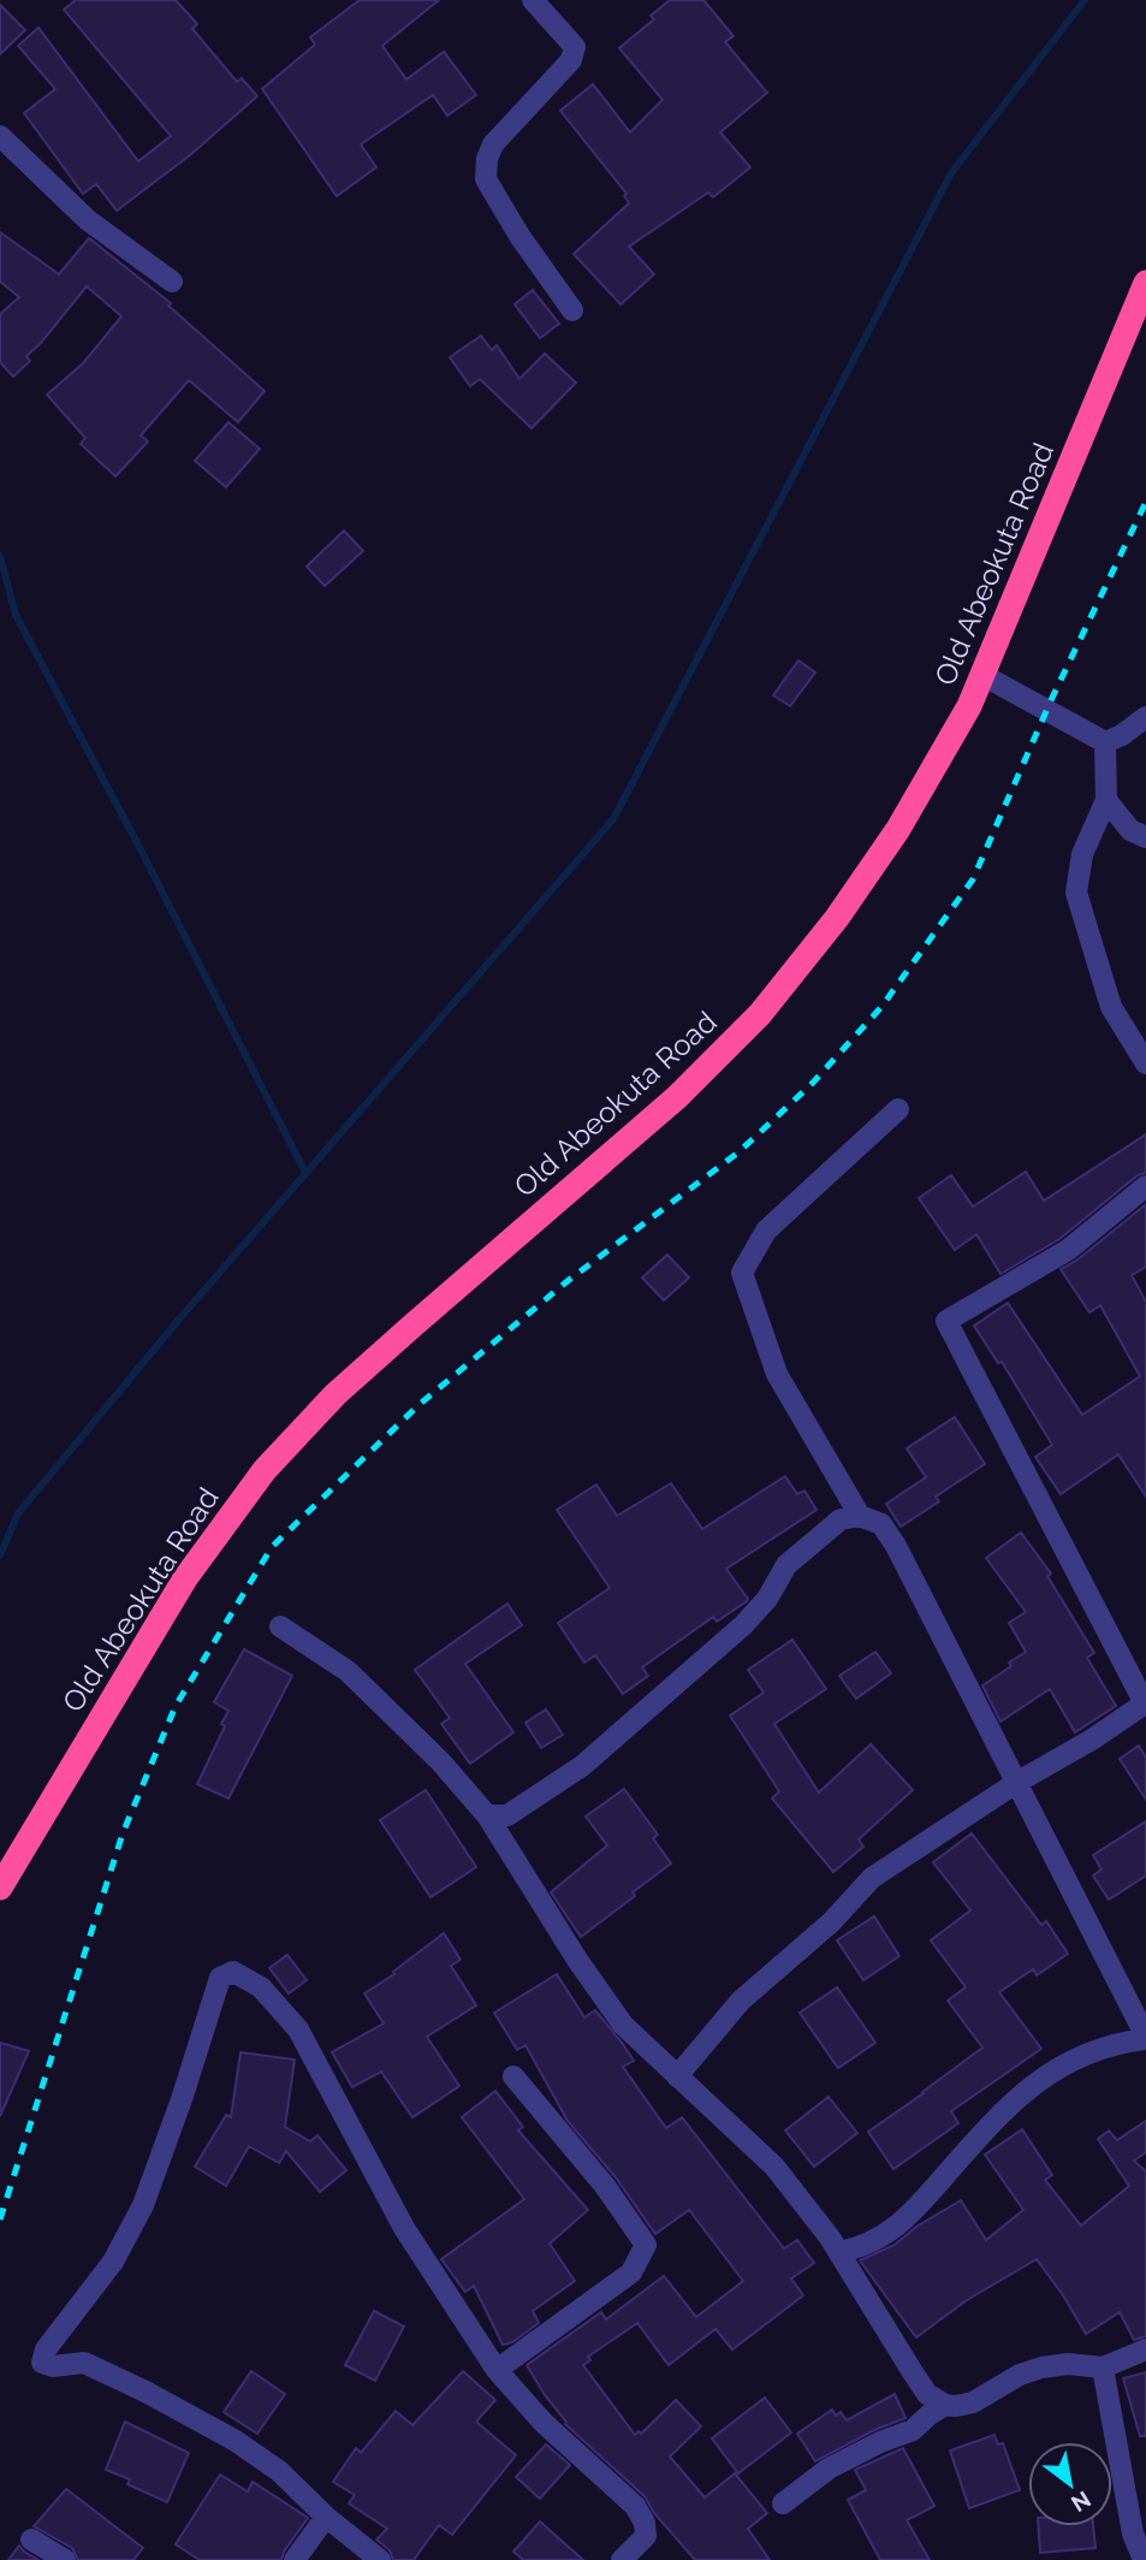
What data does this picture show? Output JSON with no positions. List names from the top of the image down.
{
  "streets": {
    "highway": ["Old Abeokuta Road"]
  },
  "north": "bottom right"
}
